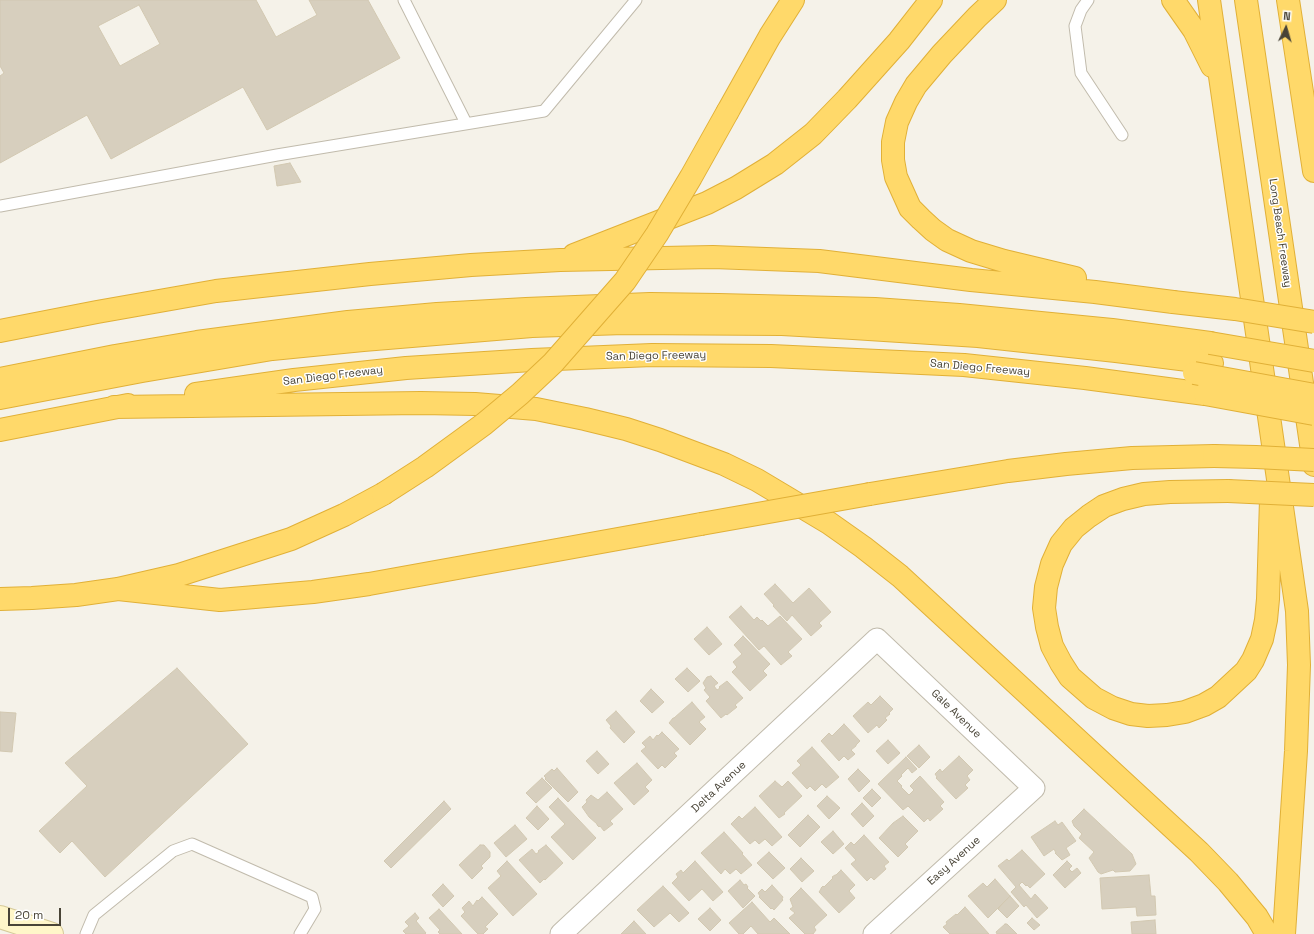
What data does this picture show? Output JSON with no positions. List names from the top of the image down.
{
  "streets": {
    "highway": ["Long Beach Freeway", "San Diego Freeway"],
    "street": ["Gale Avenue", "Delta Avenue", "Easy Avenue"]
  },
  "crossings": [
    ["Gale Avenue", "Delta Avenue"],
    ["Gale Avenue", "Easy Avenue"]
  ],
  "scale_bar": "20 m",
  "north": "top"
}
